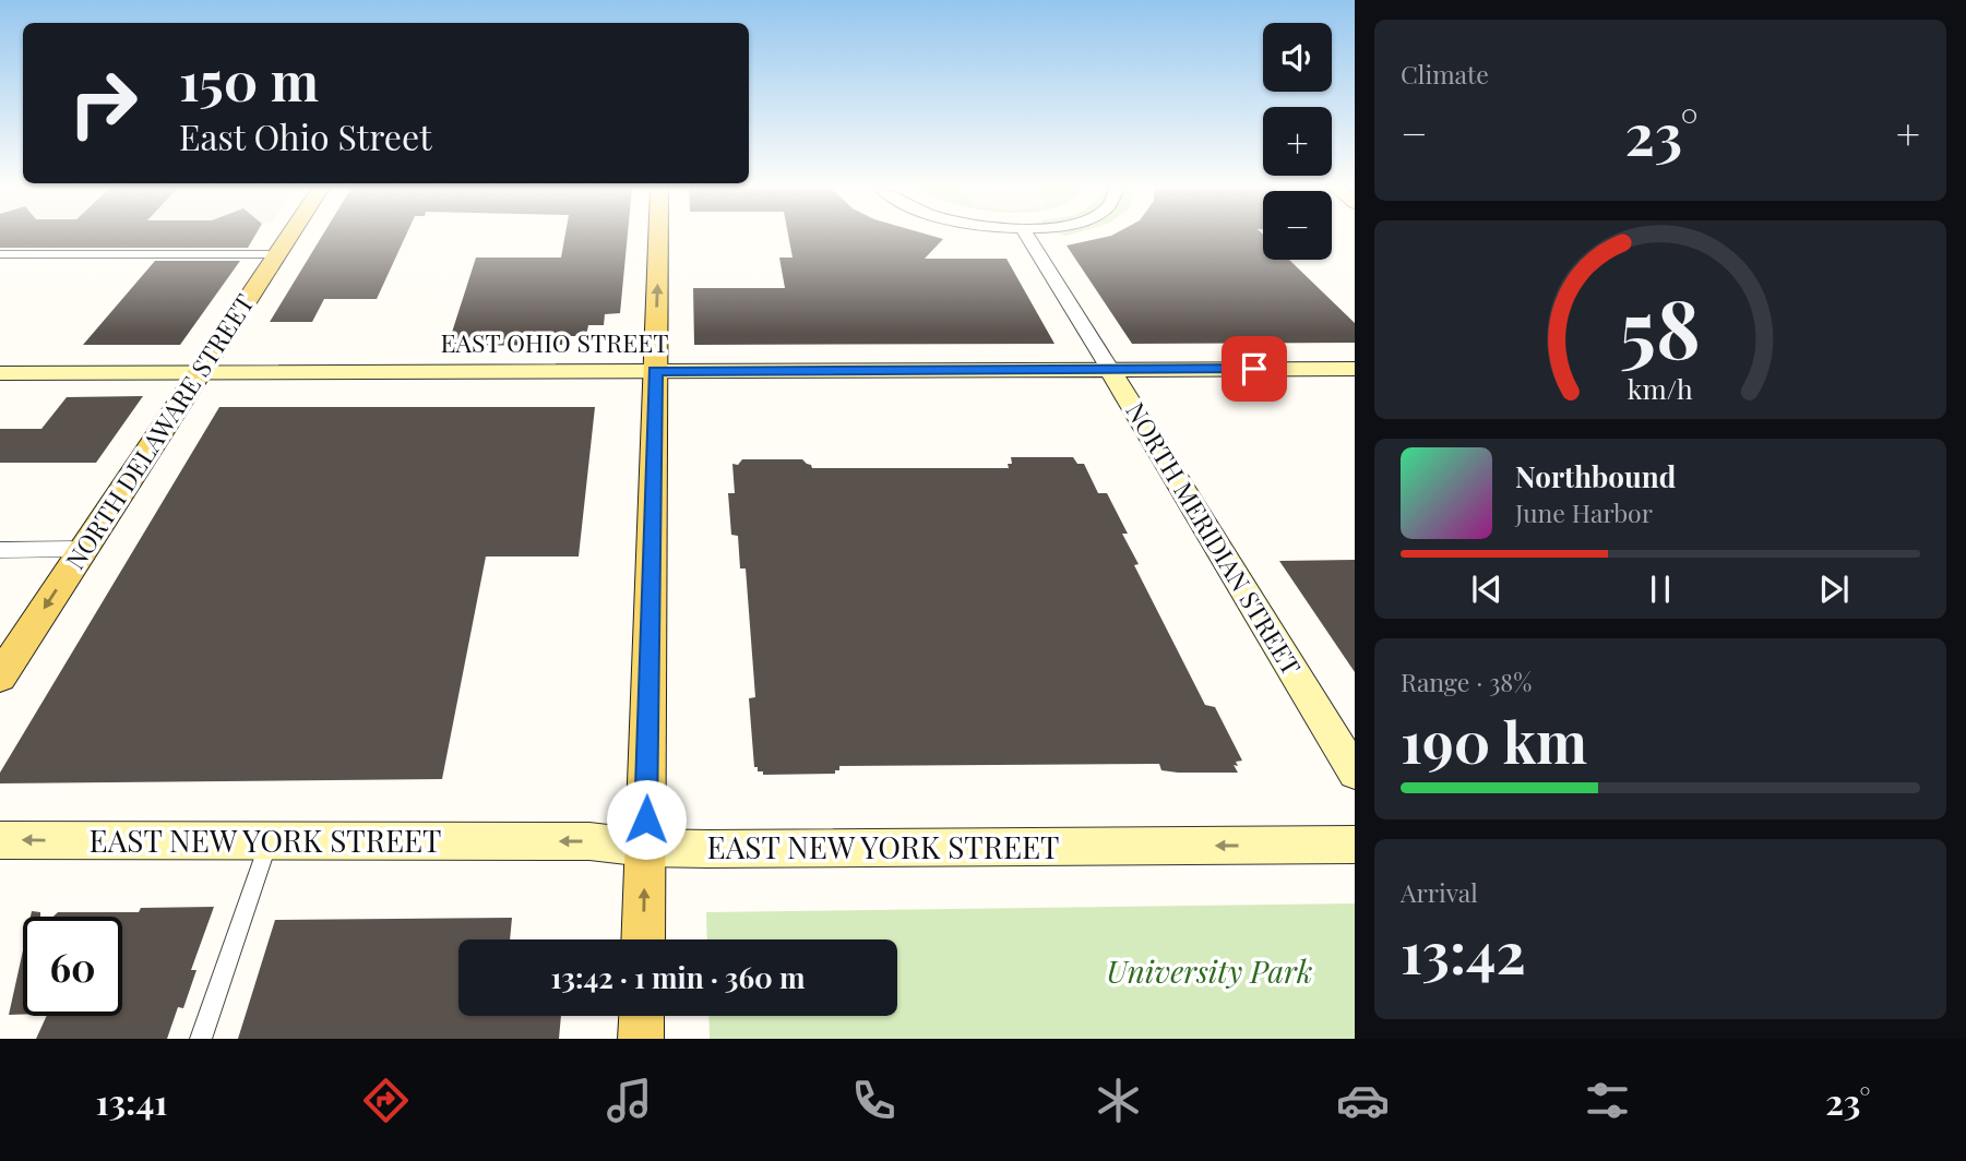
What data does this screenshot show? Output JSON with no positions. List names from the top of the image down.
{
  "streets": {
    "main road": [
      "EAST OHIO STREET",
      "NORTH DELAWARE STREET",
      "NORTH MERIDIAN STREET",
      "EAST NEW YORK STREET"
    ]
  },
  "crossings": [
    ["EAST OHIO STREET", "NORTH DELAWARE STREET"],
    ["EAST OHIO STREET", "NORTH MERIDIAN STREET"]
  ],
  "one_way": ["EAST NEW YORK STREET"],
  "parks": ["University Park"],
  "page": {
    "tile": [
      "Climate",
      ["Range · 38%", "190 km"],
      ["Arrival", "13:42"]
    ],
    "map_buttons": ["+", "−"],
    "turn": ["150 m", "East Ohio Street"],
    "heat": ["−", "23°", "+"],
    "song": ["Northbound", "June Harbor"],
    "limit": "60",
    "trip": "13:42 · 1 min · 360 m",
    "tabs": ["13:41", "23°"],
    "gauge": ["58", "km/h"]
  }
}
